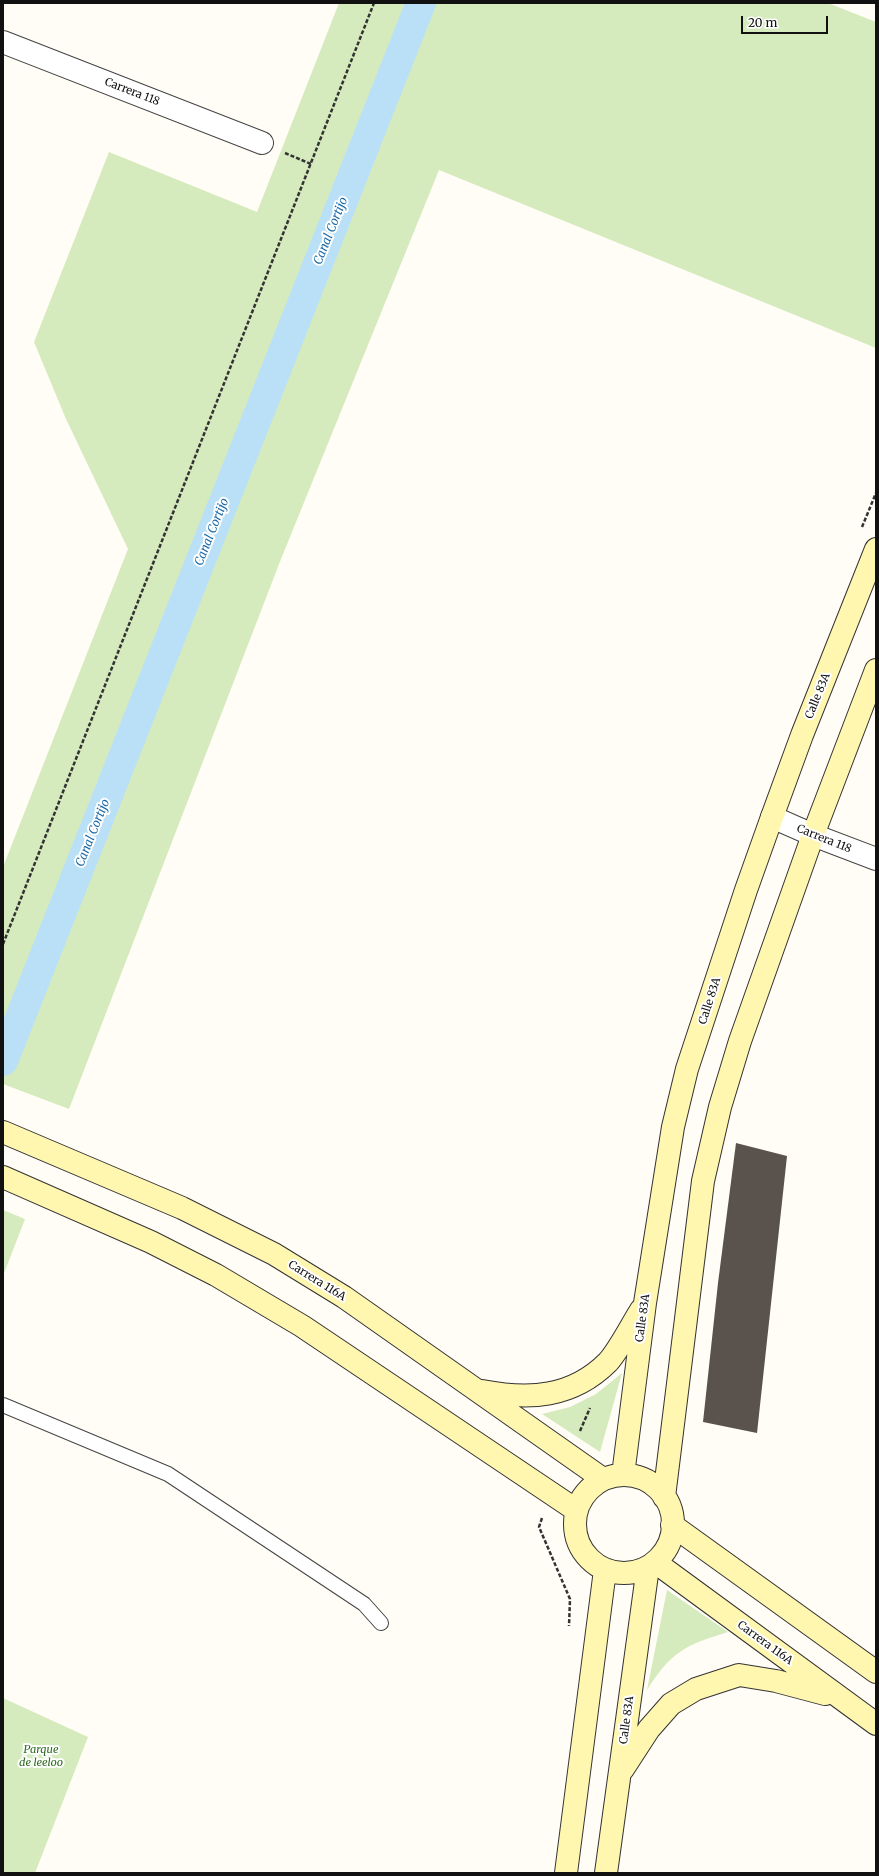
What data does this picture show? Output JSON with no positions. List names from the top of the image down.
{
  "streets": {
    "street": ["Carrera 118", "Calle 83A", "Carrera 116A"]
  },
  "crossings": [
    ["Carrera 118", "Calle 83A"],
    ["Calle 83A", "Carrera 116A"]
  ],
  "water": ["Canal Cortijo"],
  "parks": ["Parque de leeloo"],
  "scale_bar": "20 m"
}
